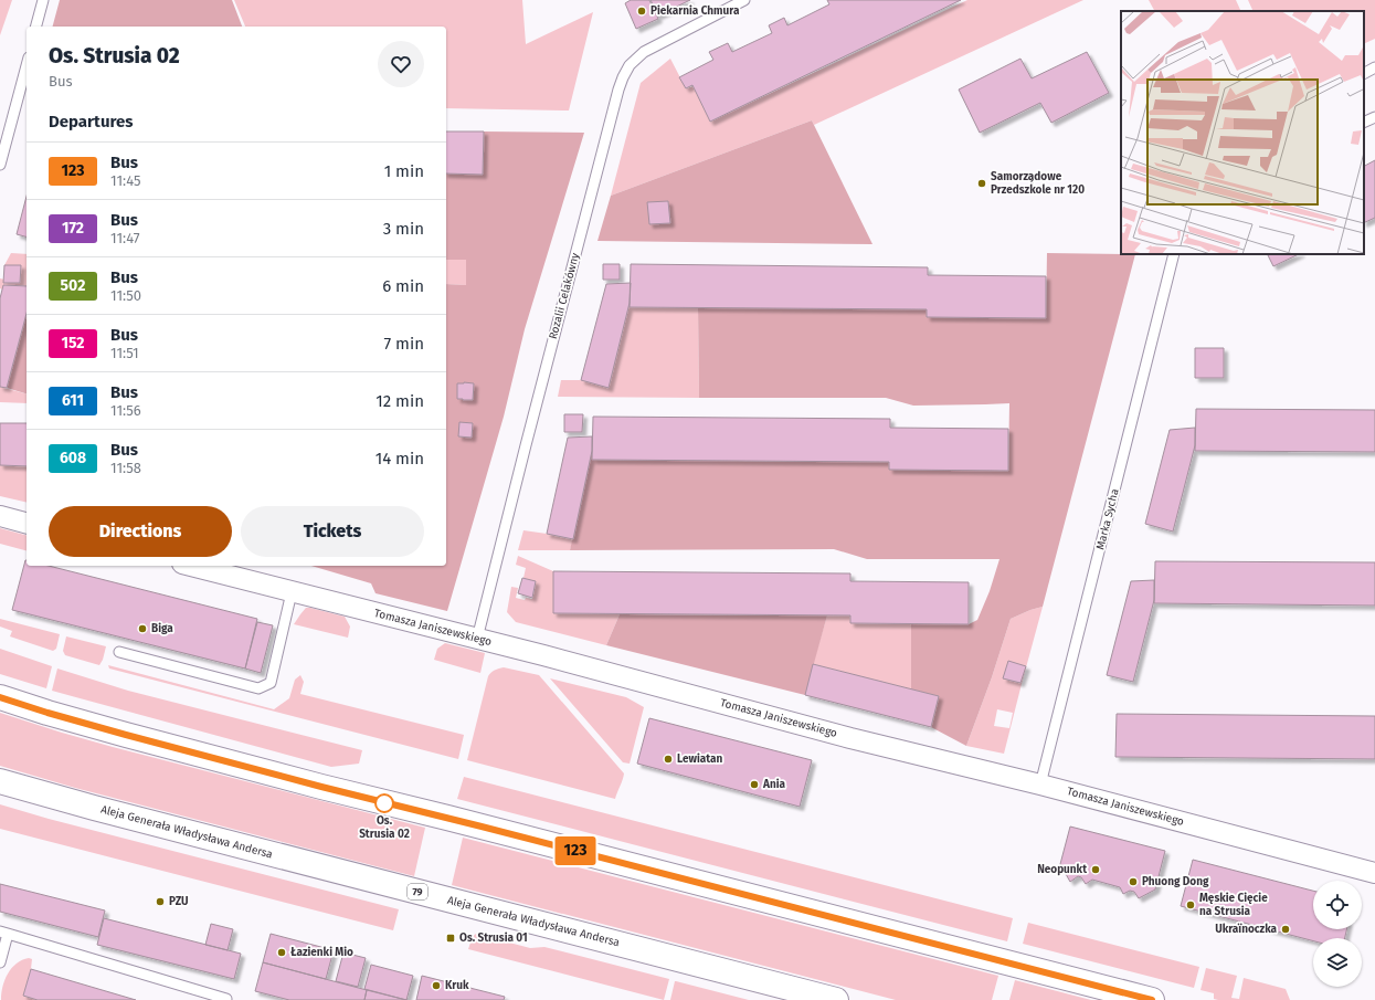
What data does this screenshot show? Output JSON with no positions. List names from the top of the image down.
{
  "streets": {
    "main road": ["Aleja Generała Władysława Andersa", "79"],
    "street": ["Tomasza Janiszewskiego"],
    "lane": ["Rozalii Celakówny", "Marka Sycha"]
  },
  "crossings": [
    ["Rozalii Celakówny", "Tomasza Janiszewskiego"],
    ["Marka Sycha", "Tomasza Janiszewskiego"]
  ],
  "places": {
    "other": [
      "Piekarnia Chmura",
      "Samorządowe Przedszkole nr 120",
      "Biga",
      "Lewiatan",
      "Ania",
      "Os. Strusia 02",
      "Neopunkt",
      "Phuong Dong",
      "PZU",
      "Męskie Cięcie na Strusia",
      "Ukraïnoczka",
      "Łazienki Mio",
      "Kruk"
    ],
    "transit": ["Os. Strusia 01"]
  },
  "lines": ["bus line 123"],
  "page": {
    "on_map": "123",
    "heading": [
      ["Os. Strusia 02", "Bus"],
      "Departures"
    ],
    "list": [
      {
        "mark": "123",
        "name": "Bus",
        "note": "11:45",
        "value": "1 min"
      },
      {
        "mark": "172",
        "name": "Bus",
        "note": "11:47",
        "value": "3 min"
      },
      {
        "mark": "502",
        "name": "Bus",
        "note": "11:50",
        "value": "6 min"
      },
      {
        "mark": "152",
        "name": "Bus",
        "note": "11:51",
        "value": "7 min"
      },
      {
        "mark": "611",
        "name": "Bus",
        "note": "11:56",
        "value": "12 min"
      },
      {
        "mark": "608",
        "name": "Bus",
        "note": "11:58",
        "value": "14 min"
      }
    ],
    "buttons": ["Directions", "Tickets"]
  }
}
